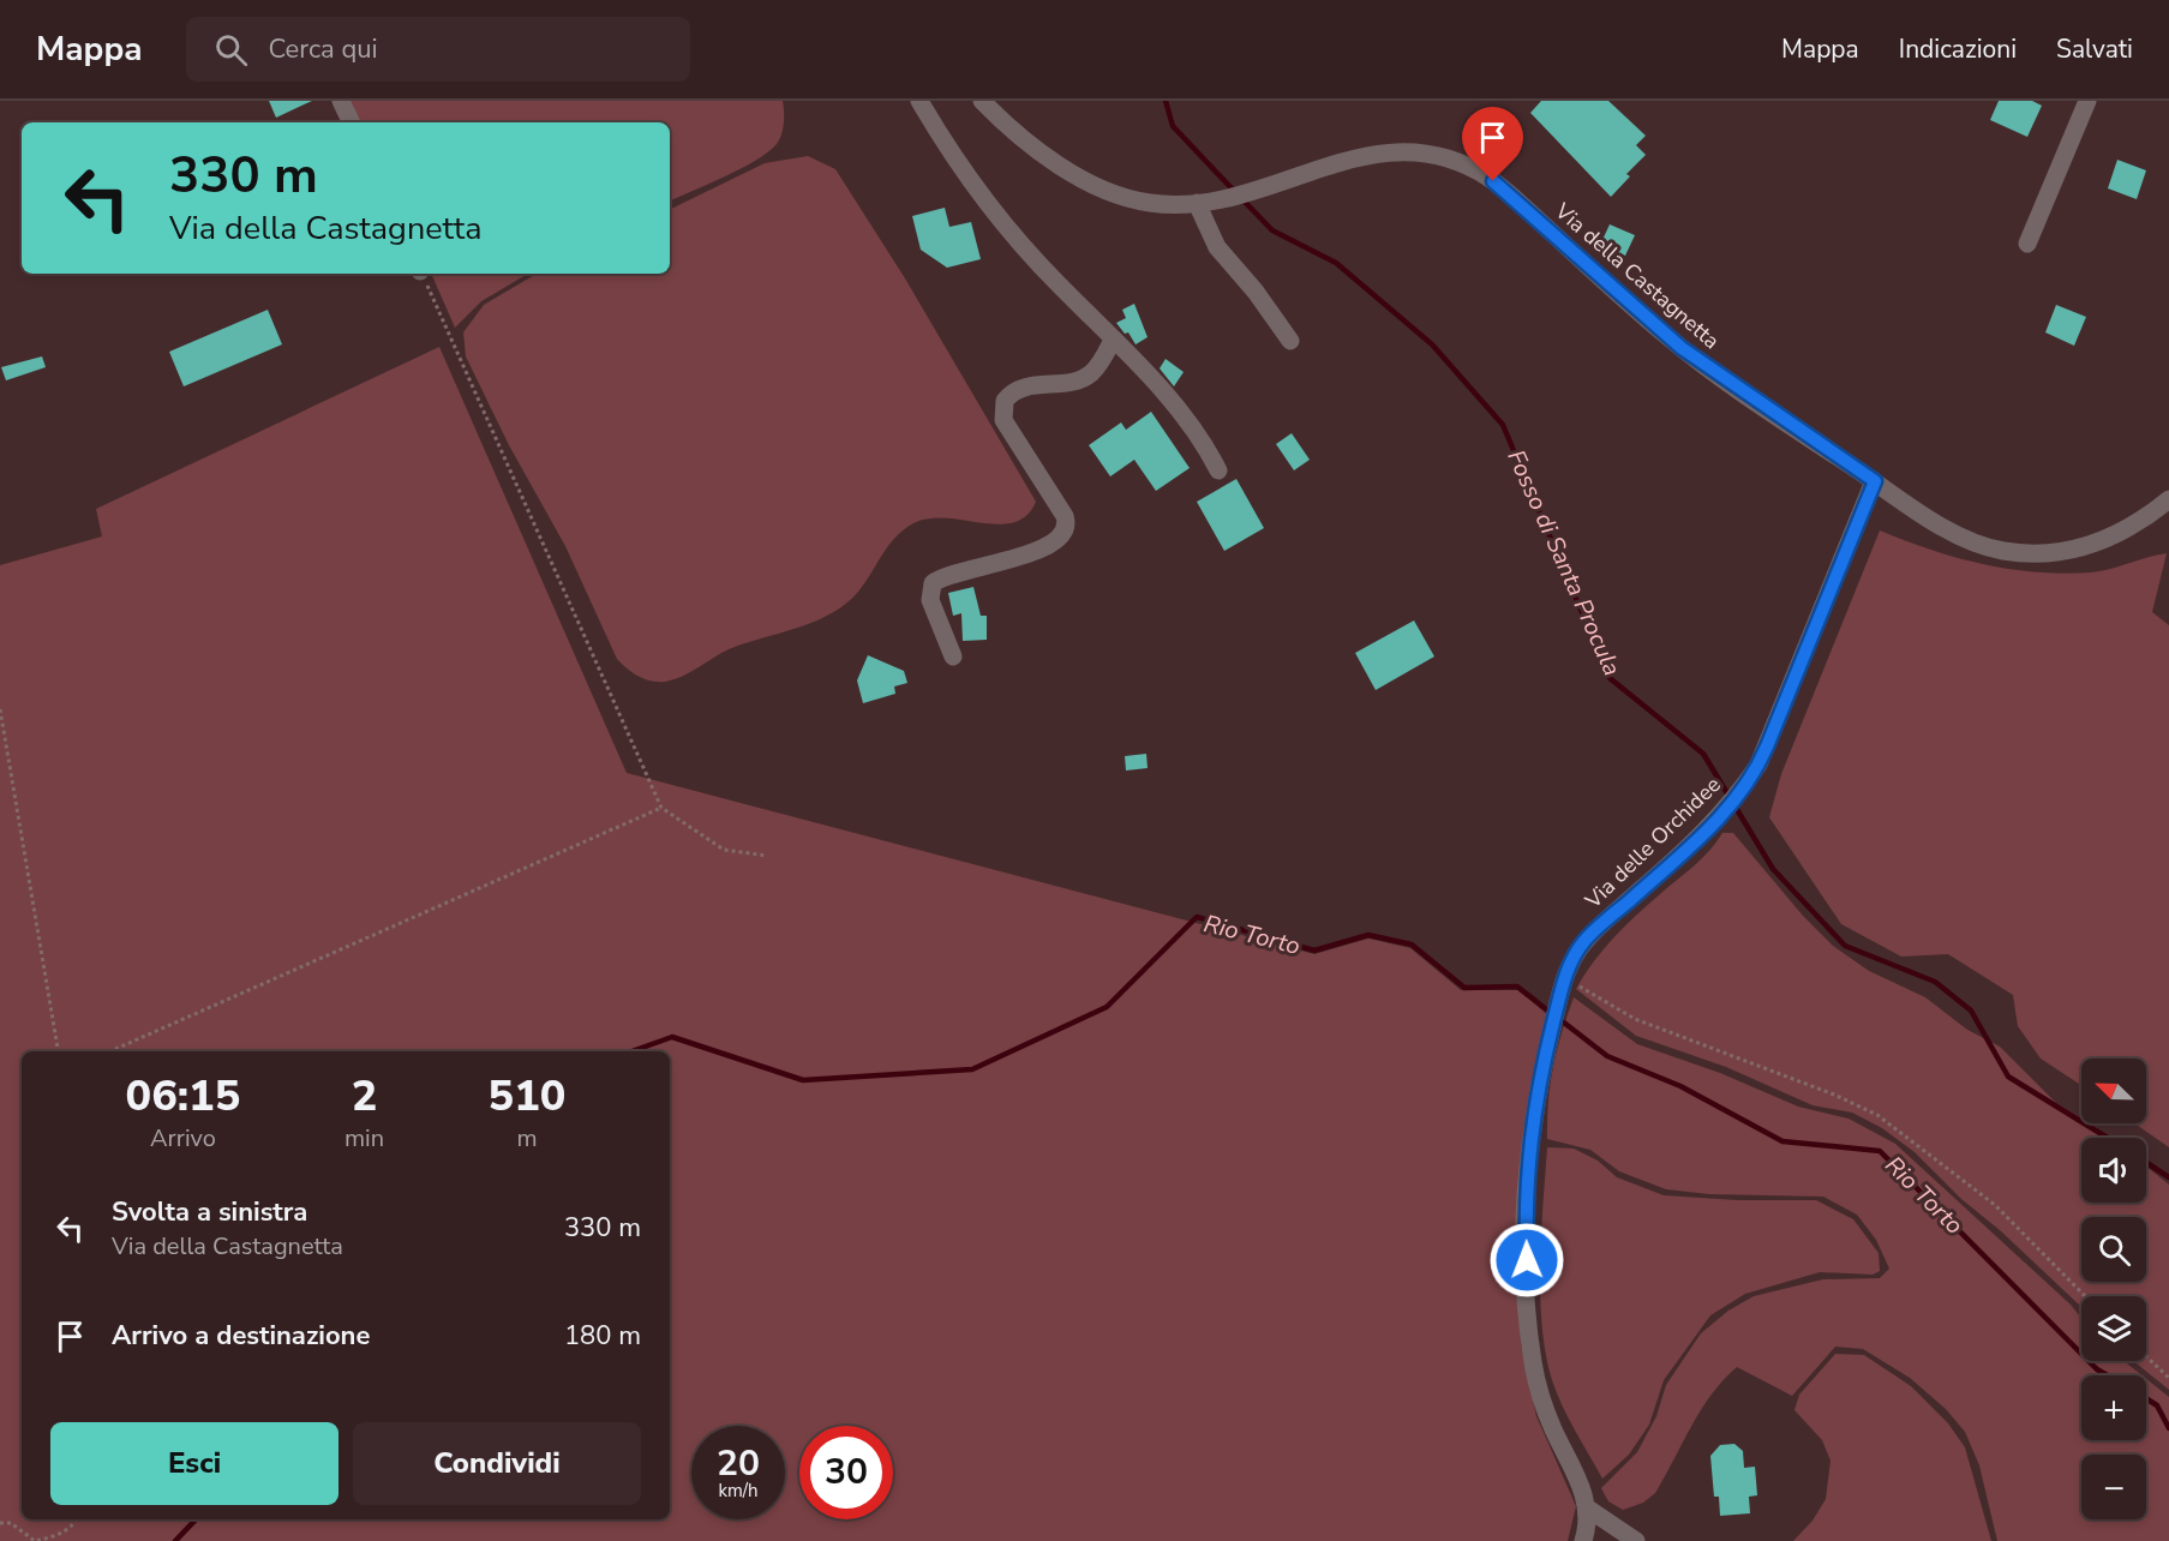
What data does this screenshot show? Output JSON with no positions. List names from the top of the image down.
{
  "streets": {
    "street": ["Via della Castagnetta", "Via delle Orchidee"]
  },
  "crossings": [
    ["Via della Castagnetta", "Via delle Orchidee"]
  ],
  "water": ["Fosso di Santa Procula", "Rio Torto"],
  "north": "top left",
  "page": {
    "header": "Mappa",
    "search": "Cerca qui",
    "nav": ["Mappa", "Indicazioni", "Salvati"],
    "turn": ["330 m", "Via della Castagnetta"],
    "eta": [
      "06:15",
      "Arrivo",
      "2",
      "min",
      "510",
      "m"
    ],
    "map_buttons": ["+", "−"],
    "list": [
      {
        "name": "Svolta a sinistra",
        "note": "Via della Castagnetta",
        "value": "330 m"
      },
      {
        "name": "Arrivo a destinazione",
        "value": "180 m"
      }
    ],
    "buttons": ["Esci", "Condividi"],
    "speed": "20 km/h",
    "limit": "30"
  }
}
